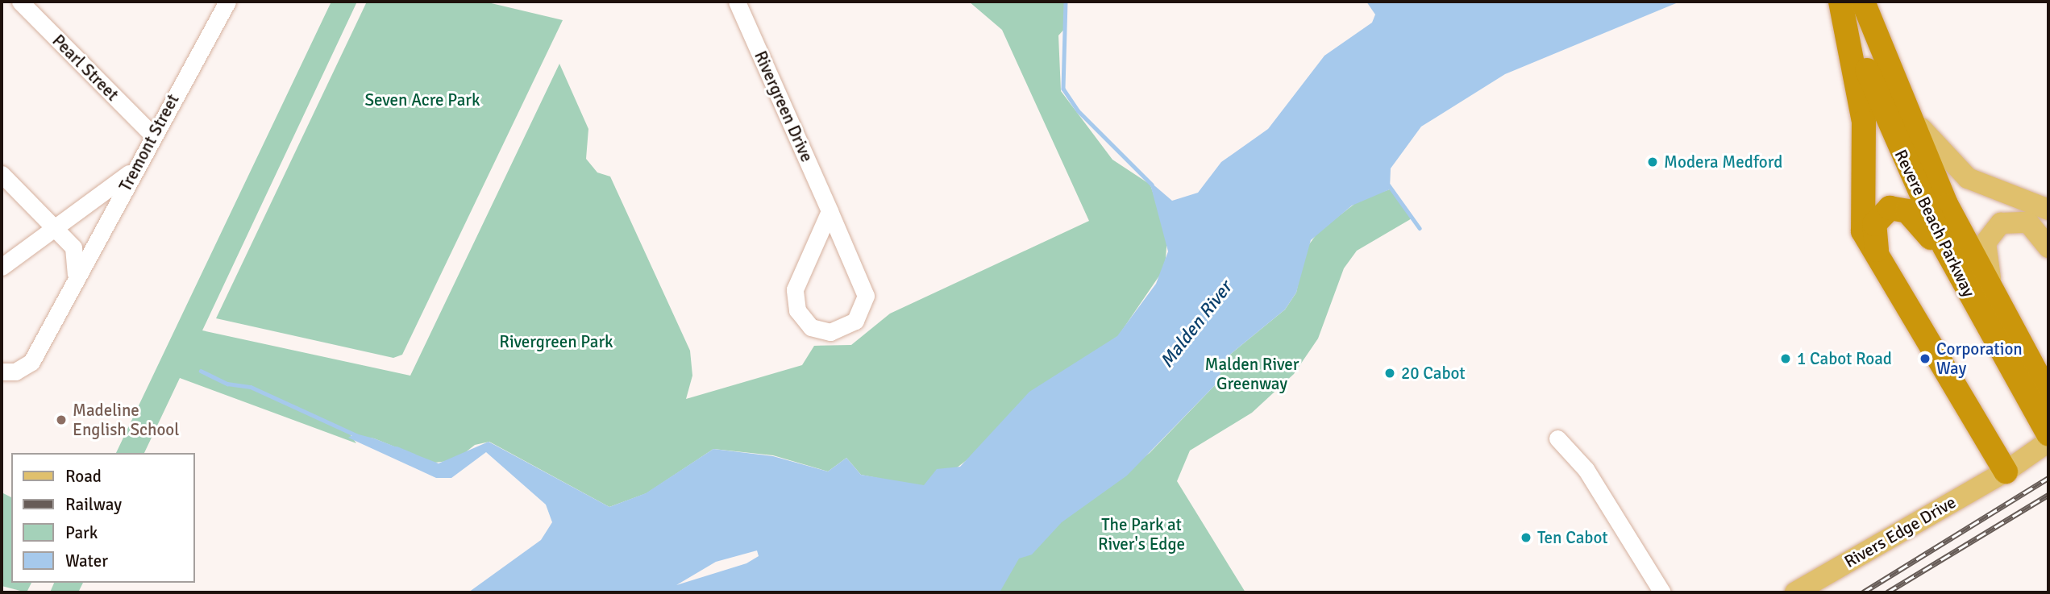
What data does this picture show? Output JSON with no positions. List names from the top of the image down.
{
  "streets": {
    "highway": ["Revere Beach Parkway"],
    "main road": ["Rivers Edge Drive"],
    "street": ["Pearl Street", "Rivergreen Drive", "Tremont Street"]
  },
  "crossings": [
    ["Pearl Street", "Tremont Street"]
  ],
  "water": ["Malden River"],
  "parks": [
    "Seven Acre Park",
    "Rivergreen Park",
    "Malden River Greenway",
    "The Park at River's Edge"
  ],
  "places": [
    "Modera Medford",
    "1 Cabot Road",
    "Corporation Way",
    "20 Cabot",
    "Madeline English School",
    "Ten Cabot"
  ],
  "legend": [
    "Road",
    "Railway",
    "Park",
    "Water"
  ]
}
